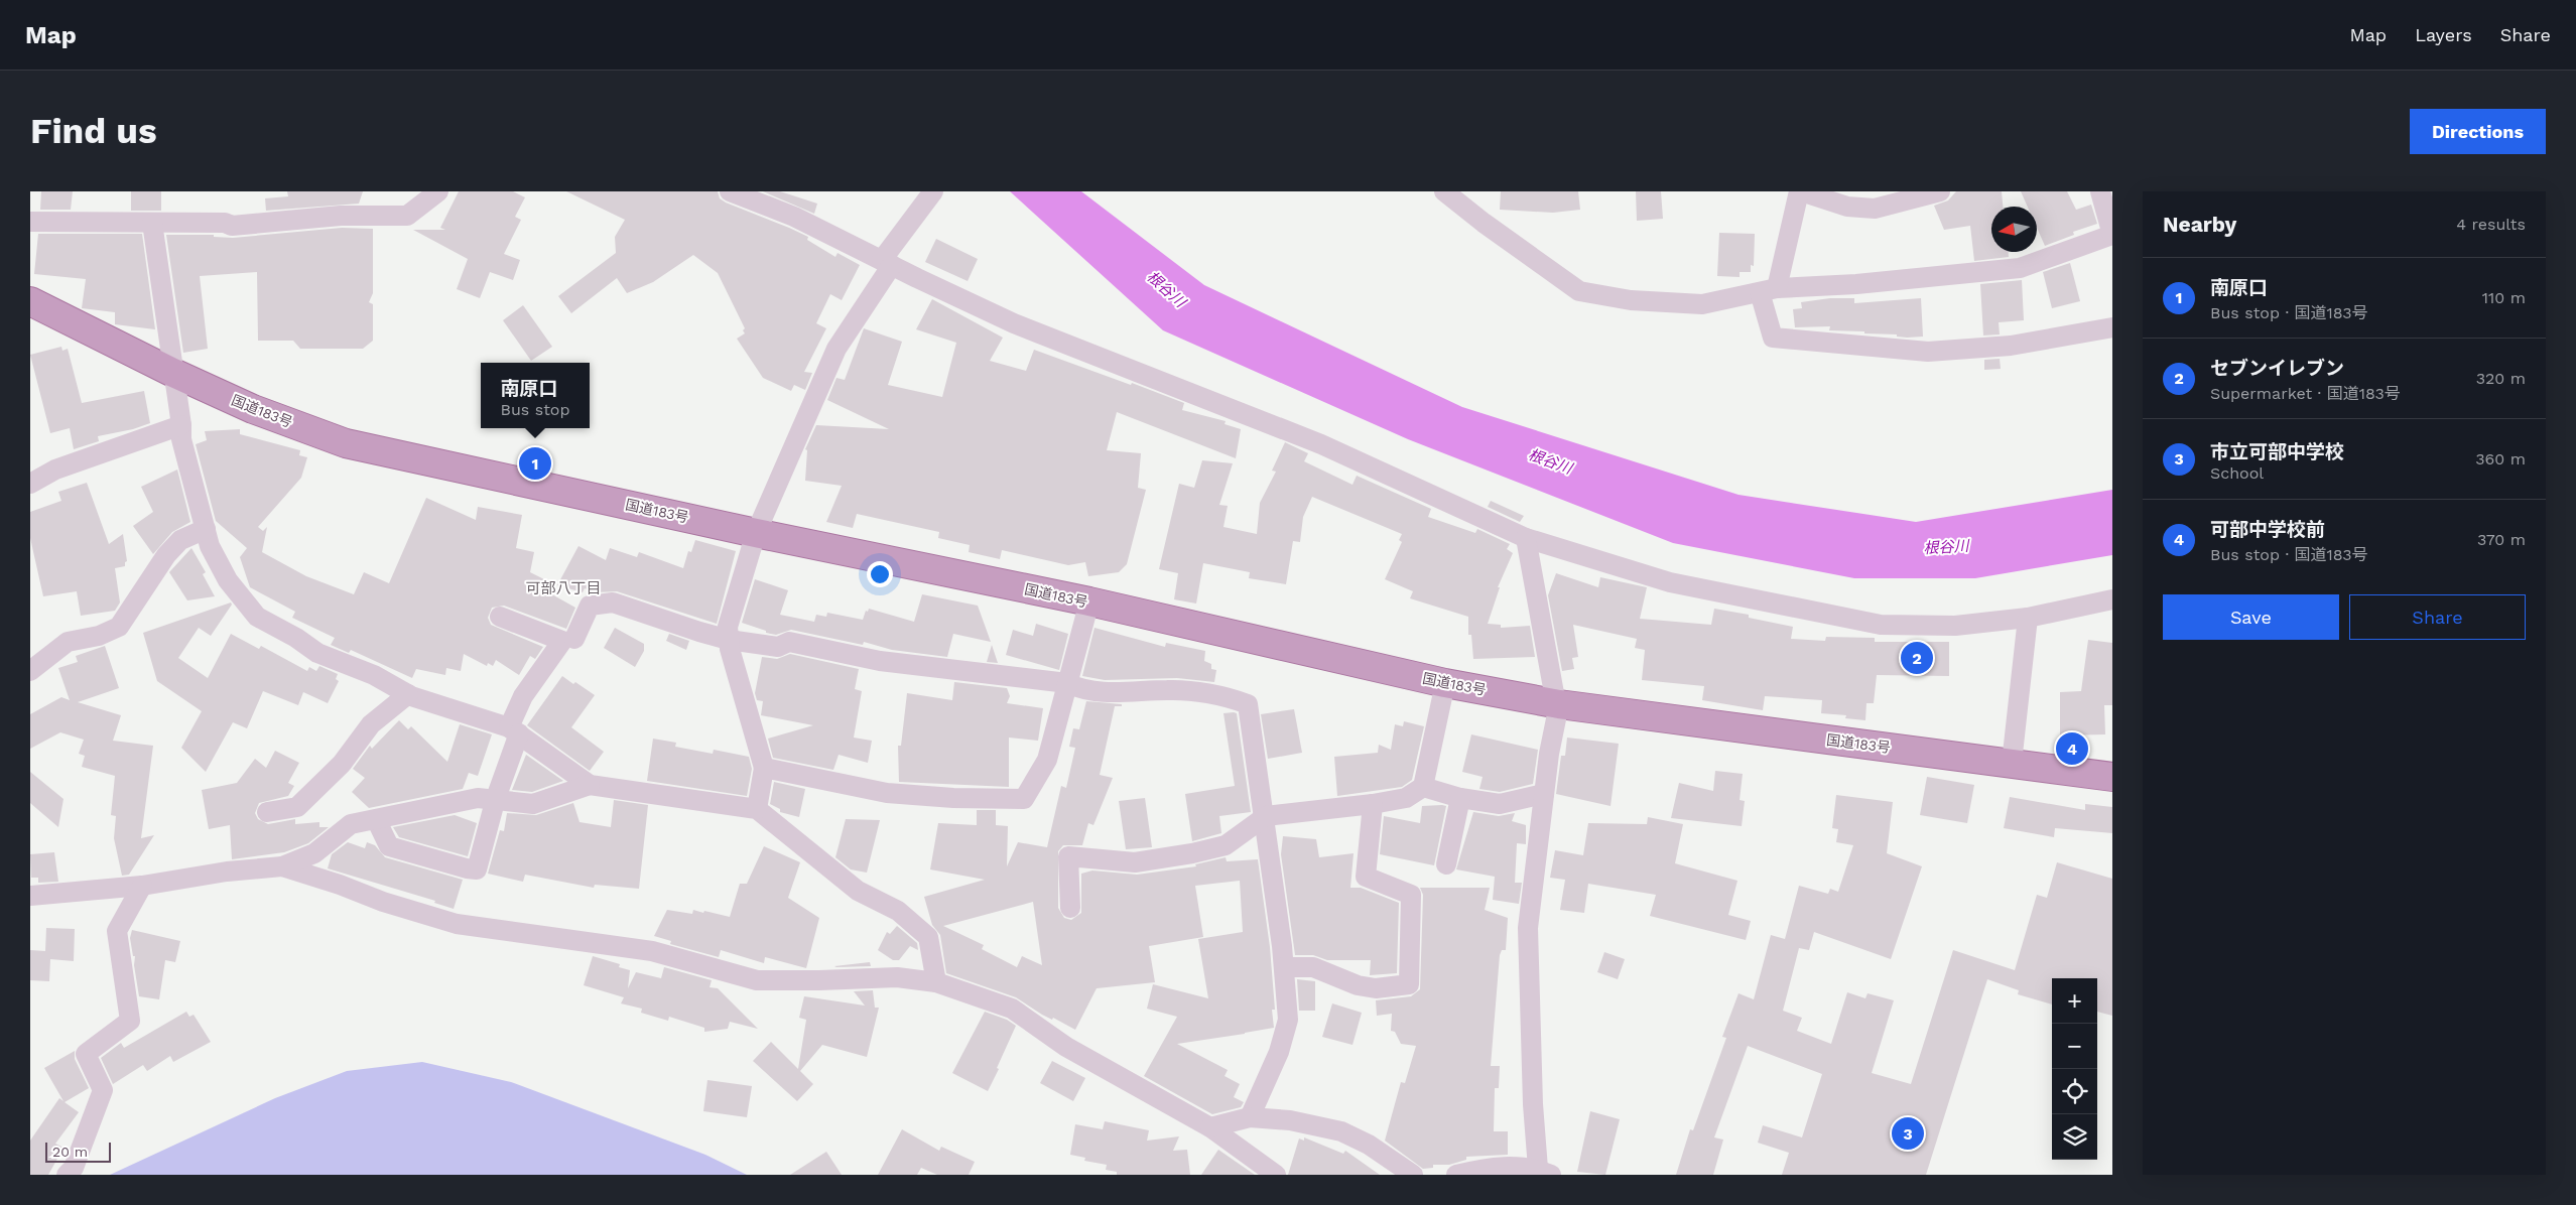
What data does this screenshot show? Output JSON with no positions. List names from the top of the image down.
{
  "streets": {
    "highway": ["国道183号"]
  },
  "districts": ["可部八丁目"],
  "water": ["根谷川"],
  "scale_bar": "20 m",
  "north": "left",
  "page": {
    "header": "Map",
    "nav": ["Map", "Layers", "Share"],
    "buttons": [
      "Directions",
      ["Save", "Share"]
    ],
    "title": "Find us",
    "heading": ["Nearby", "4 results"],
    "list": [
      {
        "mark": "1",
        "name": "南原口",
        "note": "Bus stop · 国道183号",
        "value": "110 m"
      },
      {
        "mark": "2",
        "name": "セブンイレブン",
        "note": "Supermarket · 国道183号",
        "value": "320 m"
      },
      {
        "mark": "3",
        "name": "市立可部中学校",
        "note": "School",
        "value": "360 m"
      },
      {
        "mark": "4",
        "name": "可部中学校前",
        "note": "Bus stop · 国道183号",
        "value": "370 m"
      }
    ],
    "popup": ["南原口", "Bus stop"],
    "pins": [
      "1",
      "2",
      "4",
      "3"
    ],
    "map_buttons": ["+", "−"],
    "scale": "20 m"
  }
}
